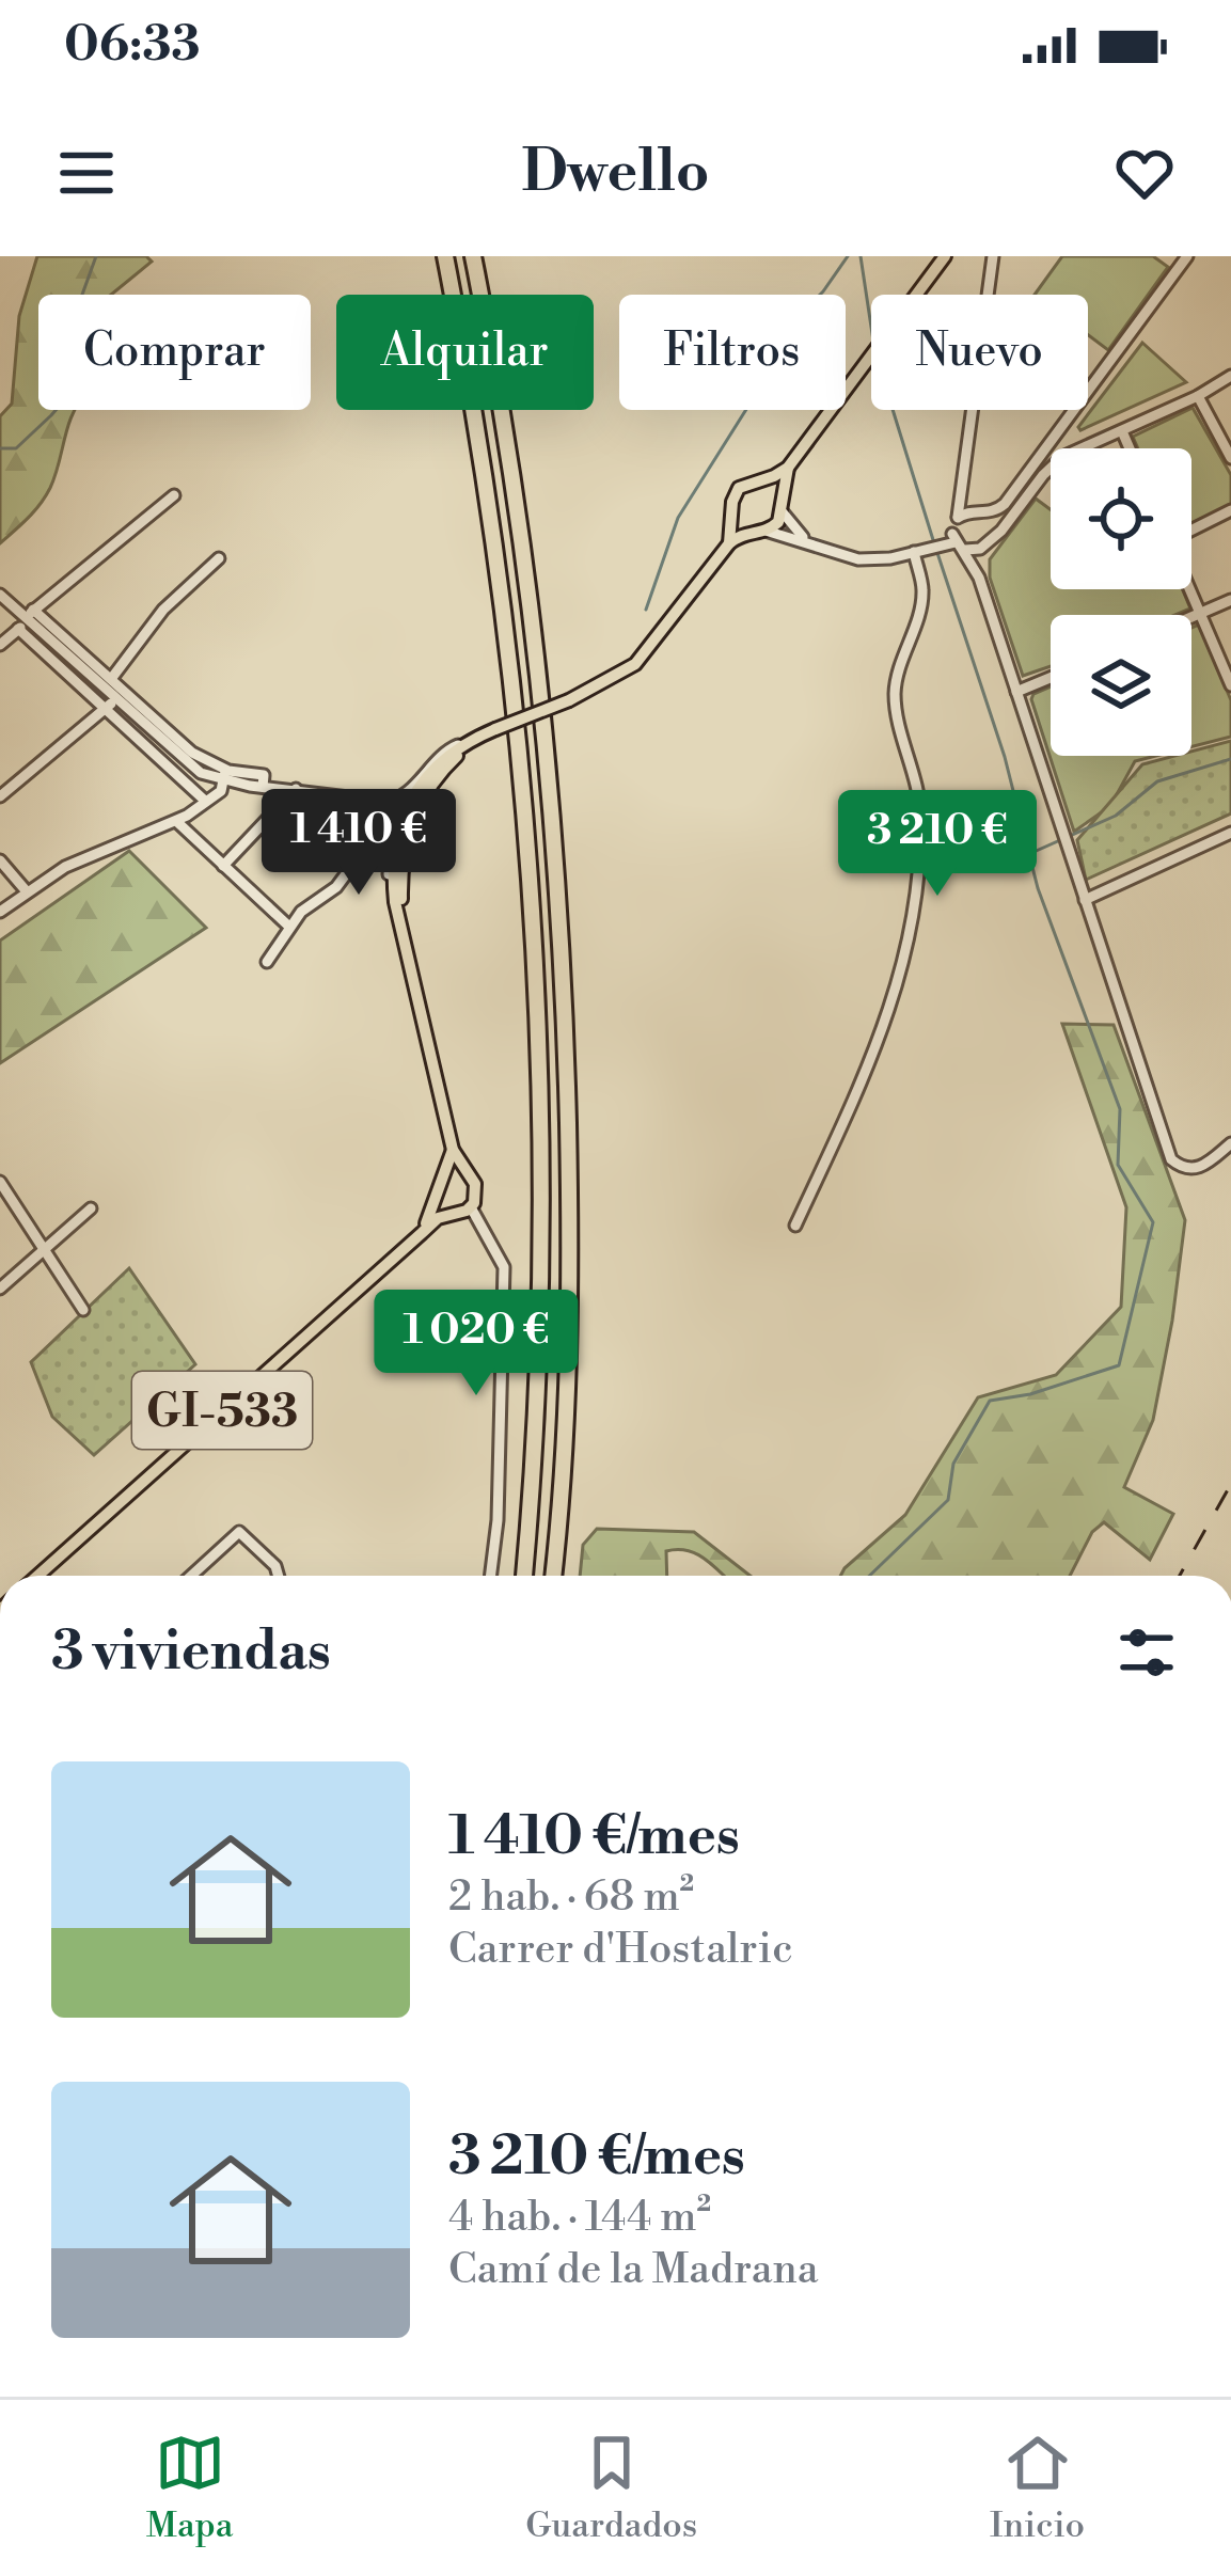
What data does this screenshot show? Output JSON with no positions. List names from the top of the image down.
{
  "streets": {
    "main road": ["GI-533"]
  },
  "page": {
    "status": "06:33",
    "header": "Dwello",
    "chip": [
      "Comprar",
      "Alquilar",
      "Filtros",
      "Nuevo"
    ],
    "price": ["1 410 €", "3 210 €", "1 020 €"],
    "heading": "3 viviendas",
    "list": [
      {
        "name": "1 410 €/mes",
        "note": "2 hab. · 68 m² · Carrer d'Hostalric"
      },
      {
        "name": "3 210 €/mes",
        "note": "4 hab. · 144 m² · Camí de la Madrana"
      }
    ],
    "tabs": ["Mapa", "Guardados", "Inicio"]
  }
}
